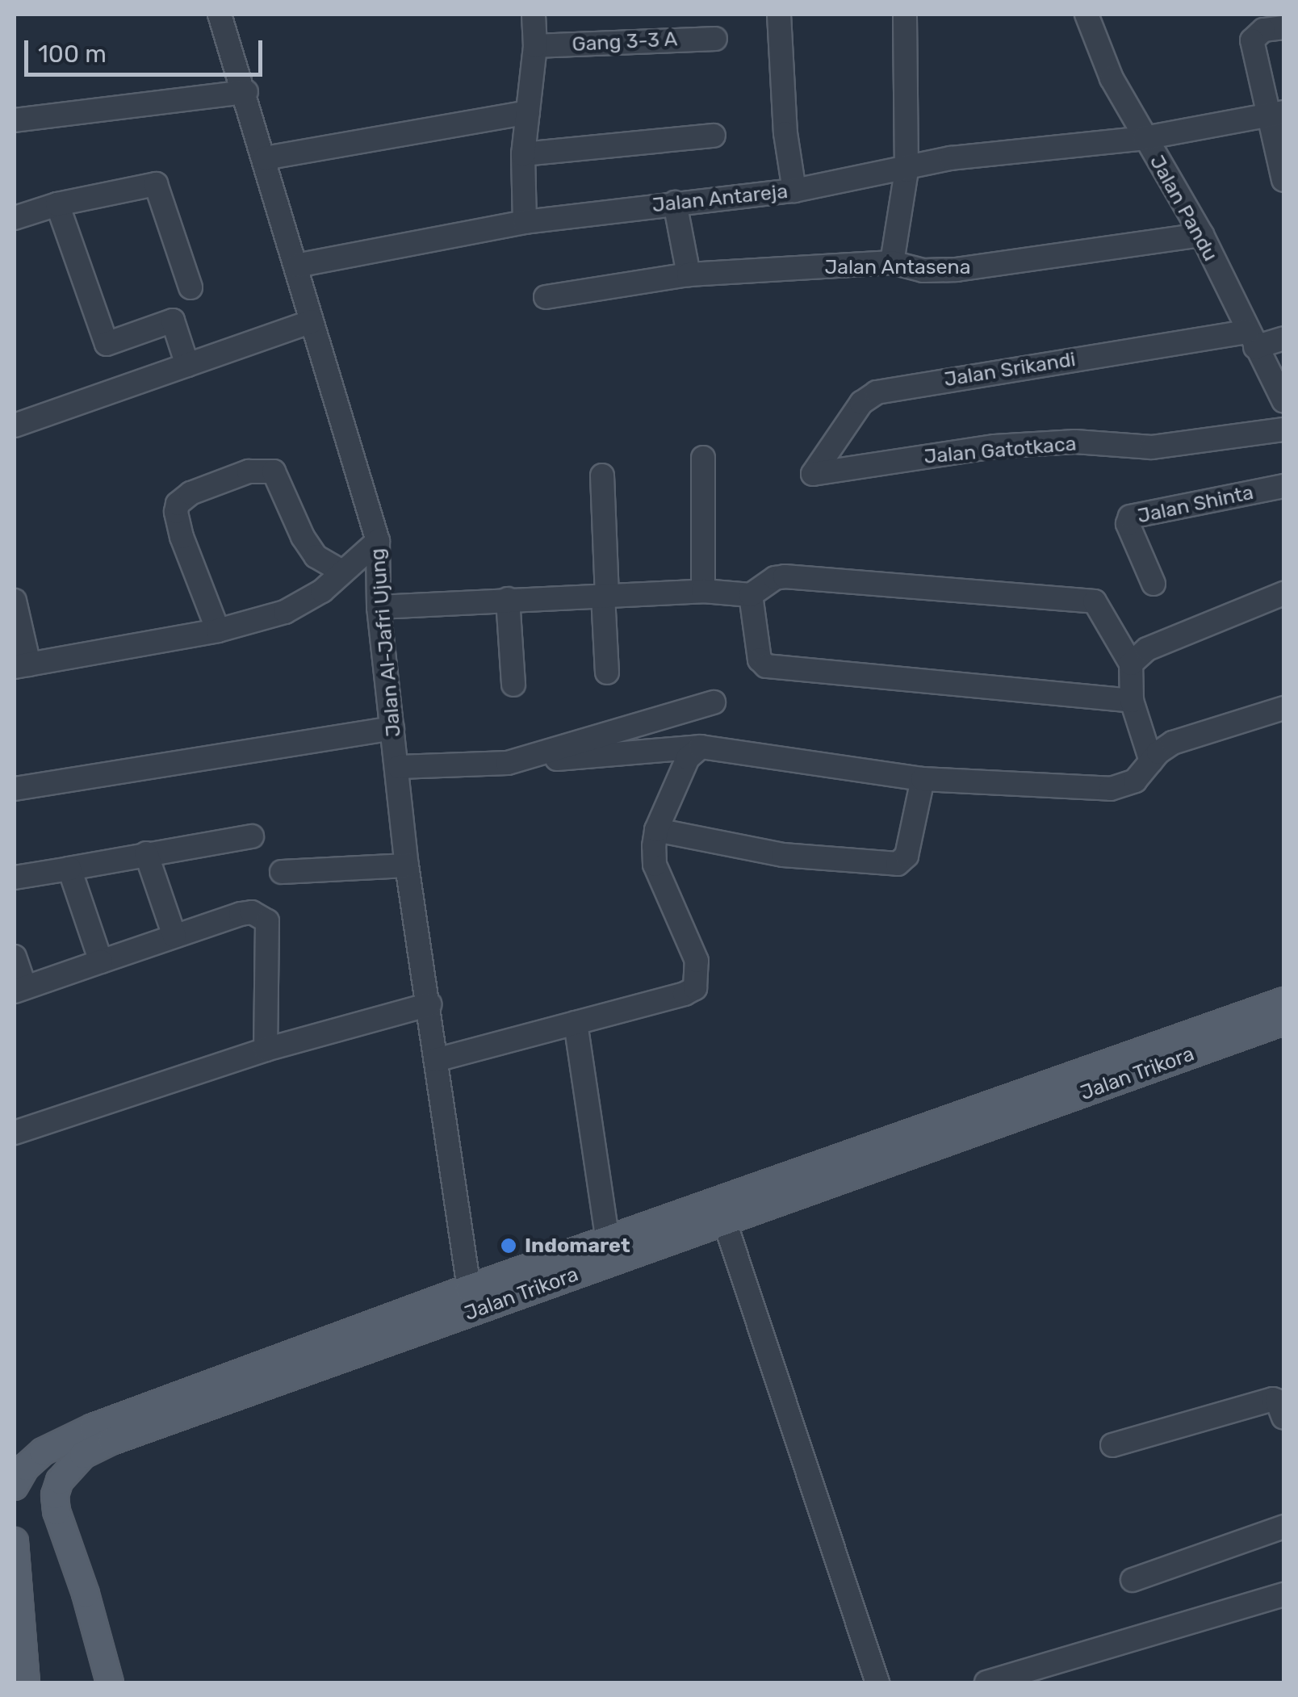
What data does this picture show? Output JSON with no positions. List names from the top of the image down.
{
  "streets": {
    "main road": ["Jalan Trikora"],
    "street": [
      "Gang 3-3 A",
      "Jalan Antareja",
      "Jalan Pandu",
      "Jalan Antasena",
      "Jalan Srikandi",
      "Jalan Gatotkaca",
      "Jalan Shinta",
      "Jalan Al-Jafri Ujung"
    ]
  },
  "crossings": [
    ["Jalan Antareja", "Jalan Pandu"],
    ["Jalan Antareja", "Jalan Al-Jafri Ujung"],
    ["Jalan Pandu", "Jalan Antasena"],
    ["Jalan Pandu", "Jalan Srikandi"],
    ["Jalan Srikandi", "Jalan Gatotkaca"],
    ["Jalan Al-Jafri Ujung", "Jalan Trikora"]
  ],
  "places": ["Indomaret"],
  "scale_bar": "100 m"
}
